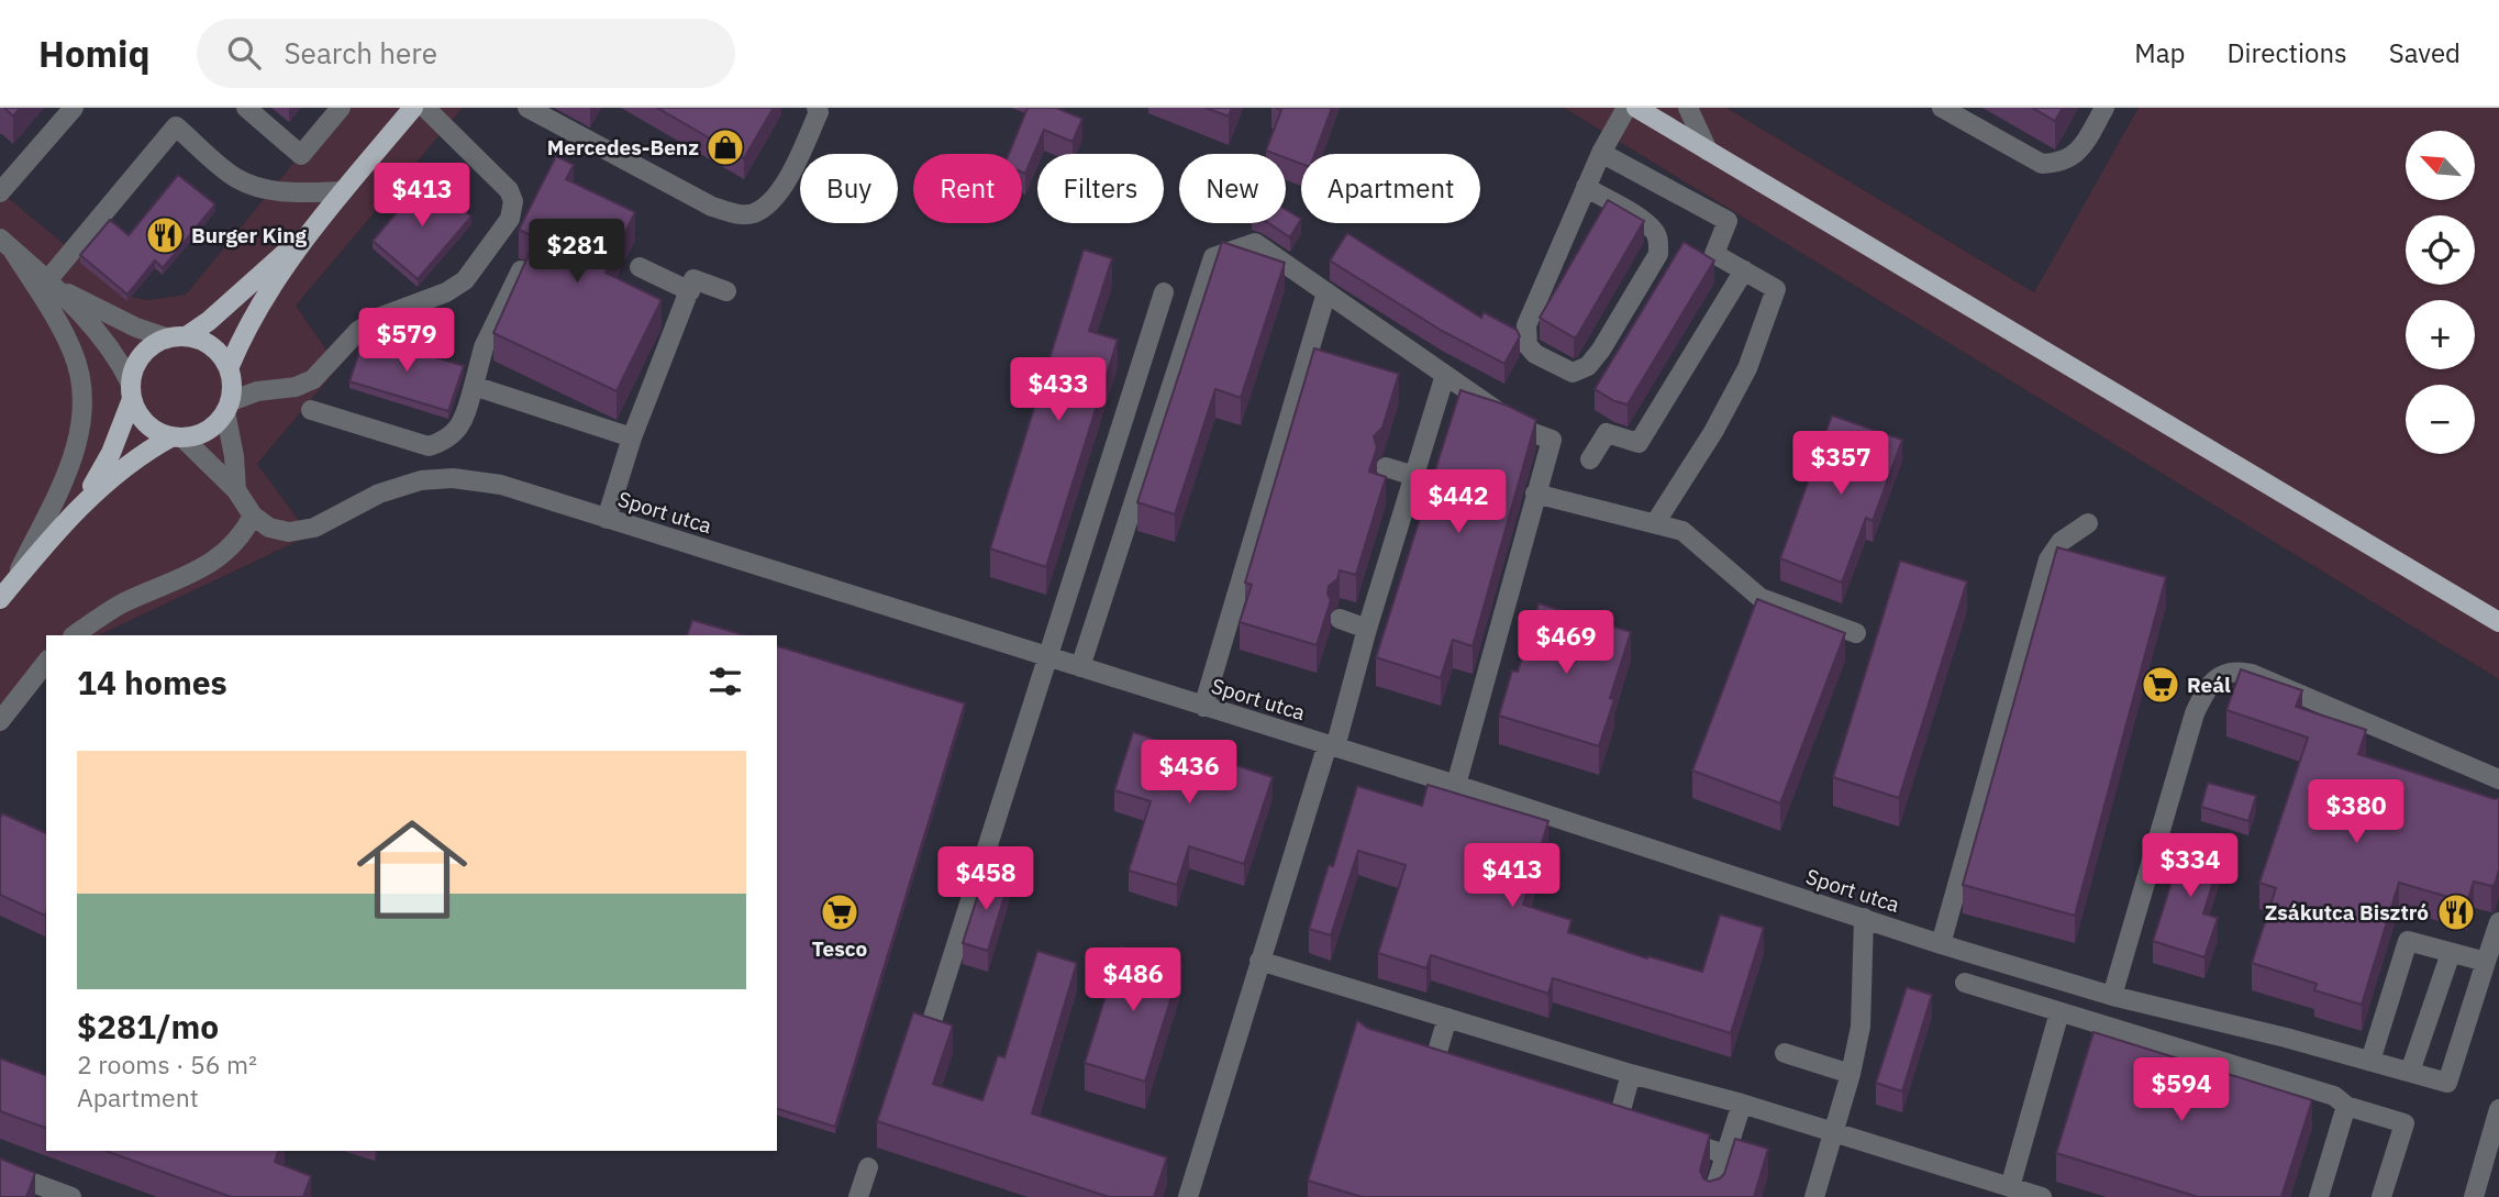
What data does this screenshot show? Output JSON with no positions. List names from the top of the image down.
{
  "streets": {
    "street": ["Sport utca"]
  },
  "places": {
    "shop": ["Mercedes-Benz"],
    "restaurant": ["Burger King", "Zsákutca Bisztró"],
    "supermarket": ["Reál", "Tesco"]
  },
  "north": "top left",
  "page": {
    "header": "Homiq",
    "search": "Search here",
    "nav": ["Map", "Directions", "Saved"],
    "map_buttons": ["+", "−"],
    "chip": [
      "Buy",
      "Rent",
      "Filters",
      "New",
      "Apartment"
    ],
    "price": [
      "$413",
      "$281",
      "$579",
      "$433",
      "$357",
      "$442",
      "$469",
      "$436",
      "$380",
      "$334",
      "$413",
      "$458",
      "$486",
      "$594"
    ],
    "heading": "14 homes",
    "list": [
      {
        "name": "$281/mo",
        "note": "2 rooms · 56 m² · Apartment"
      }
    ]
  }
}
